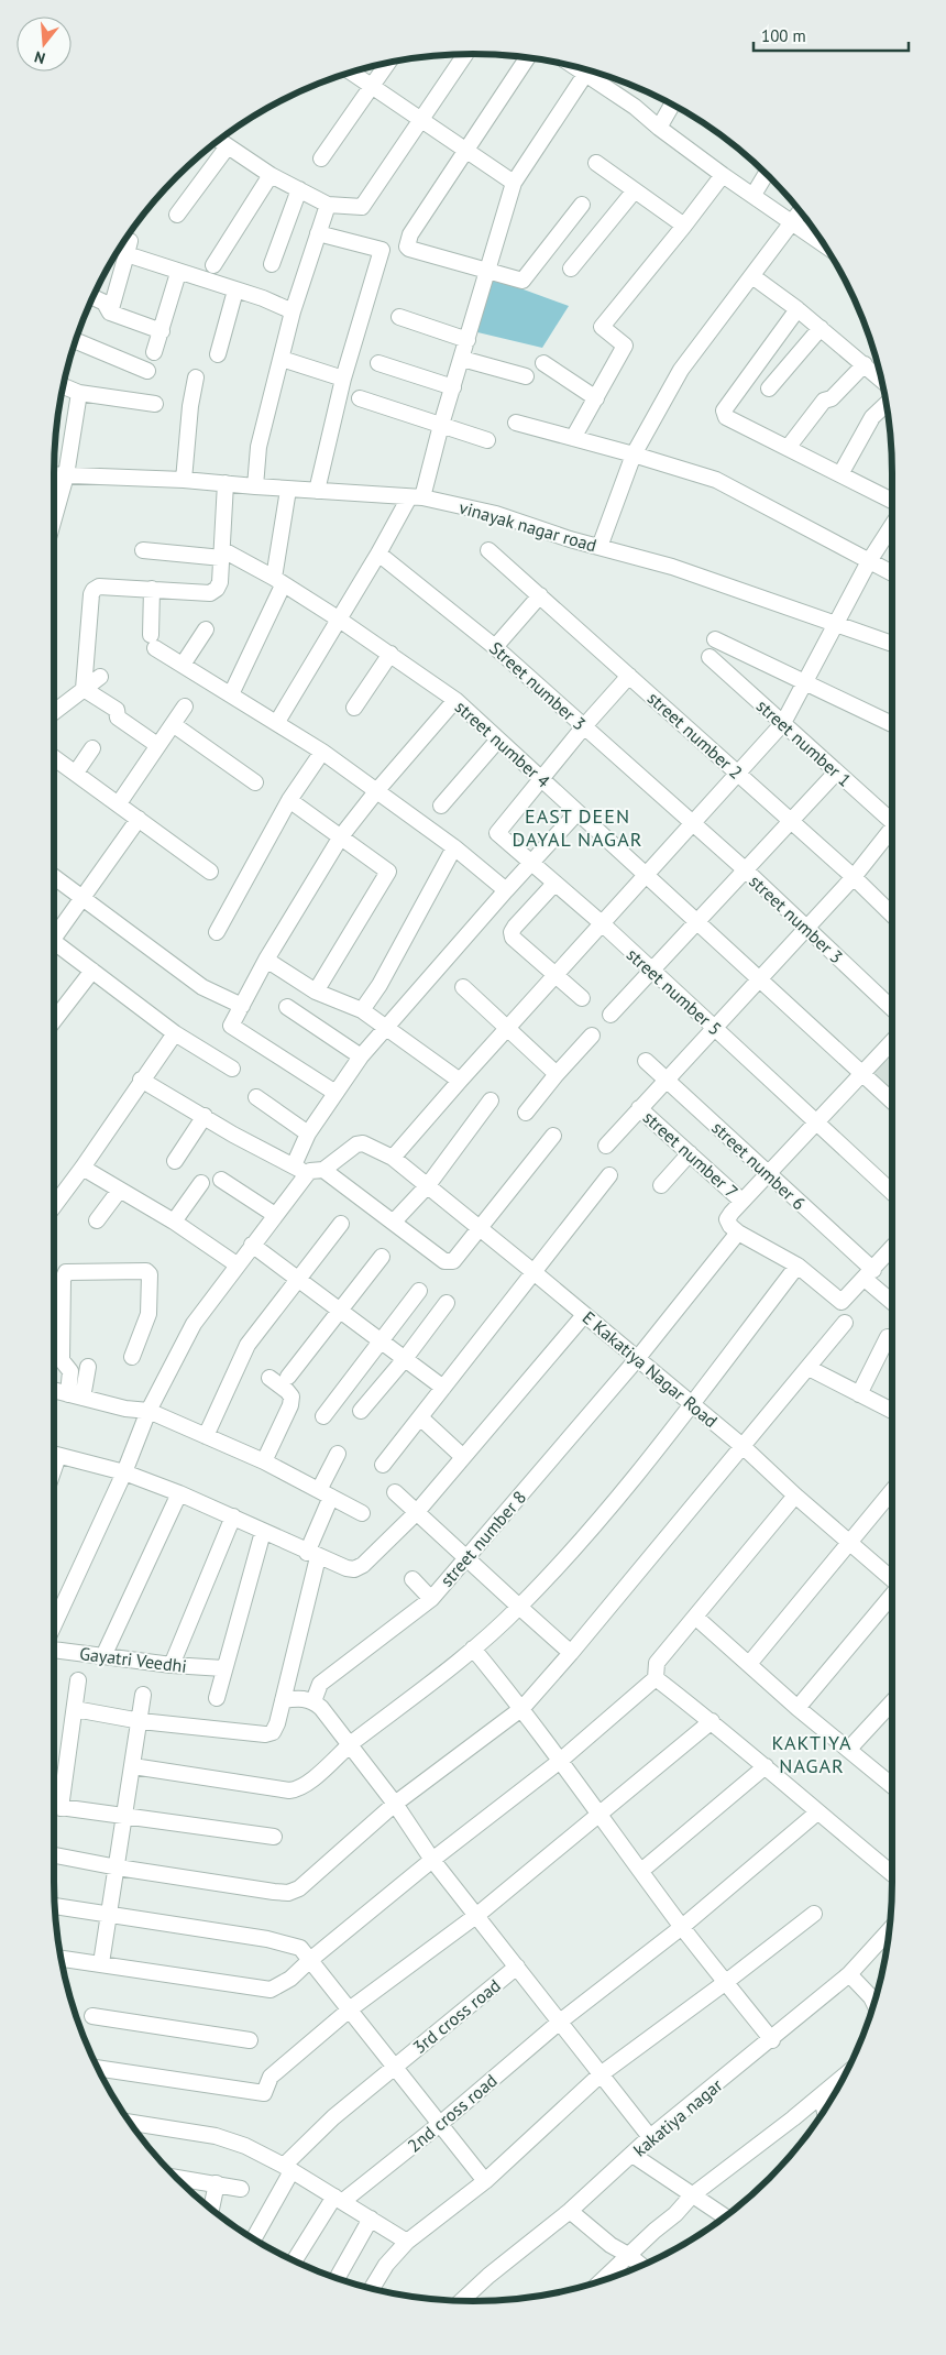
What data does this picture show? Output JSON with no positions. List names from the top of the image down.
{
  "streets": {
    "street": [
      "vinayak nagar road",
      "Street number 3",
      "street number 2",
      "street number 1",
      "street number 4",
      "street number 3",
      "street number 5",
      "street number 7",
      "street number 6",
      "E Kakatiya Nagar Road",
      "street number 8",
      "Gayatri Veedhi",
      "3rd cross road",
      "2nd cross road",
      "kakatiya nagar"
    ]
  },
  "crossings": [
    ["Street number 3", "street number 3"],
    ["street number 4", "street number 5"],
    ["E Kakatiya Nagar Road", "street number 8"]
  ],
  "districts": ["EAST DEEN DAYAL NAGAR", "KAKTIYA NAGAR"],
  "scale_bar": "100 m",
  "north": "bottom"
}
